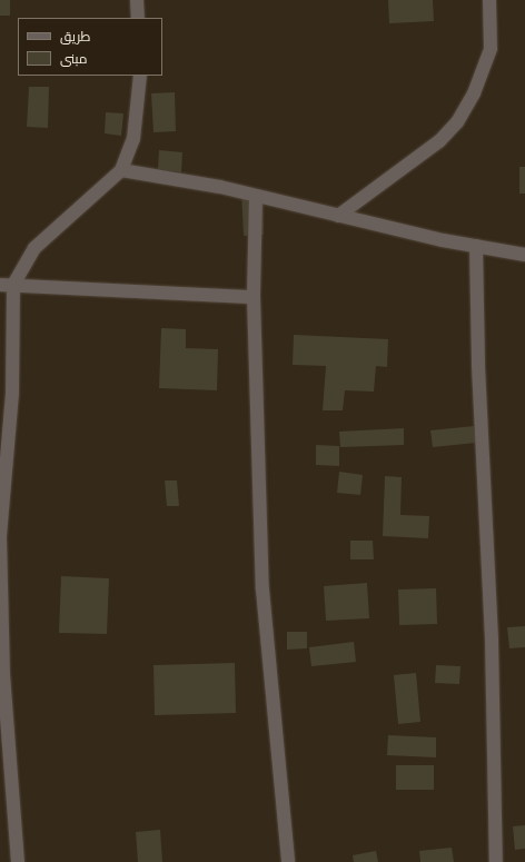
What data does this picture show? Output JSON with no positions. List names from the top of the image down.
{
  "legend": ["طريق", "مبنى"]
}
